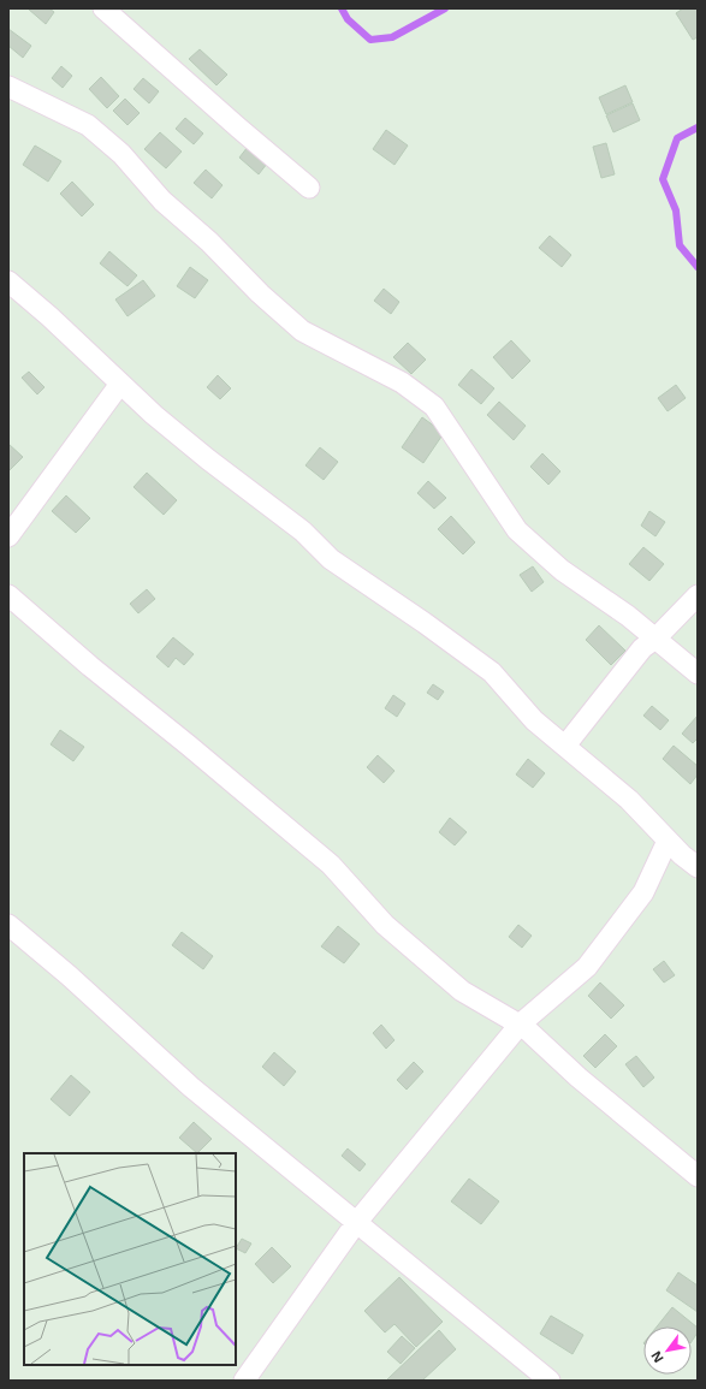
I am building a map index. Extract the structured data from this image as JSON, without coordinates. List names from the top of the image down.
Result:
{
  "north": "bottom left"
}
